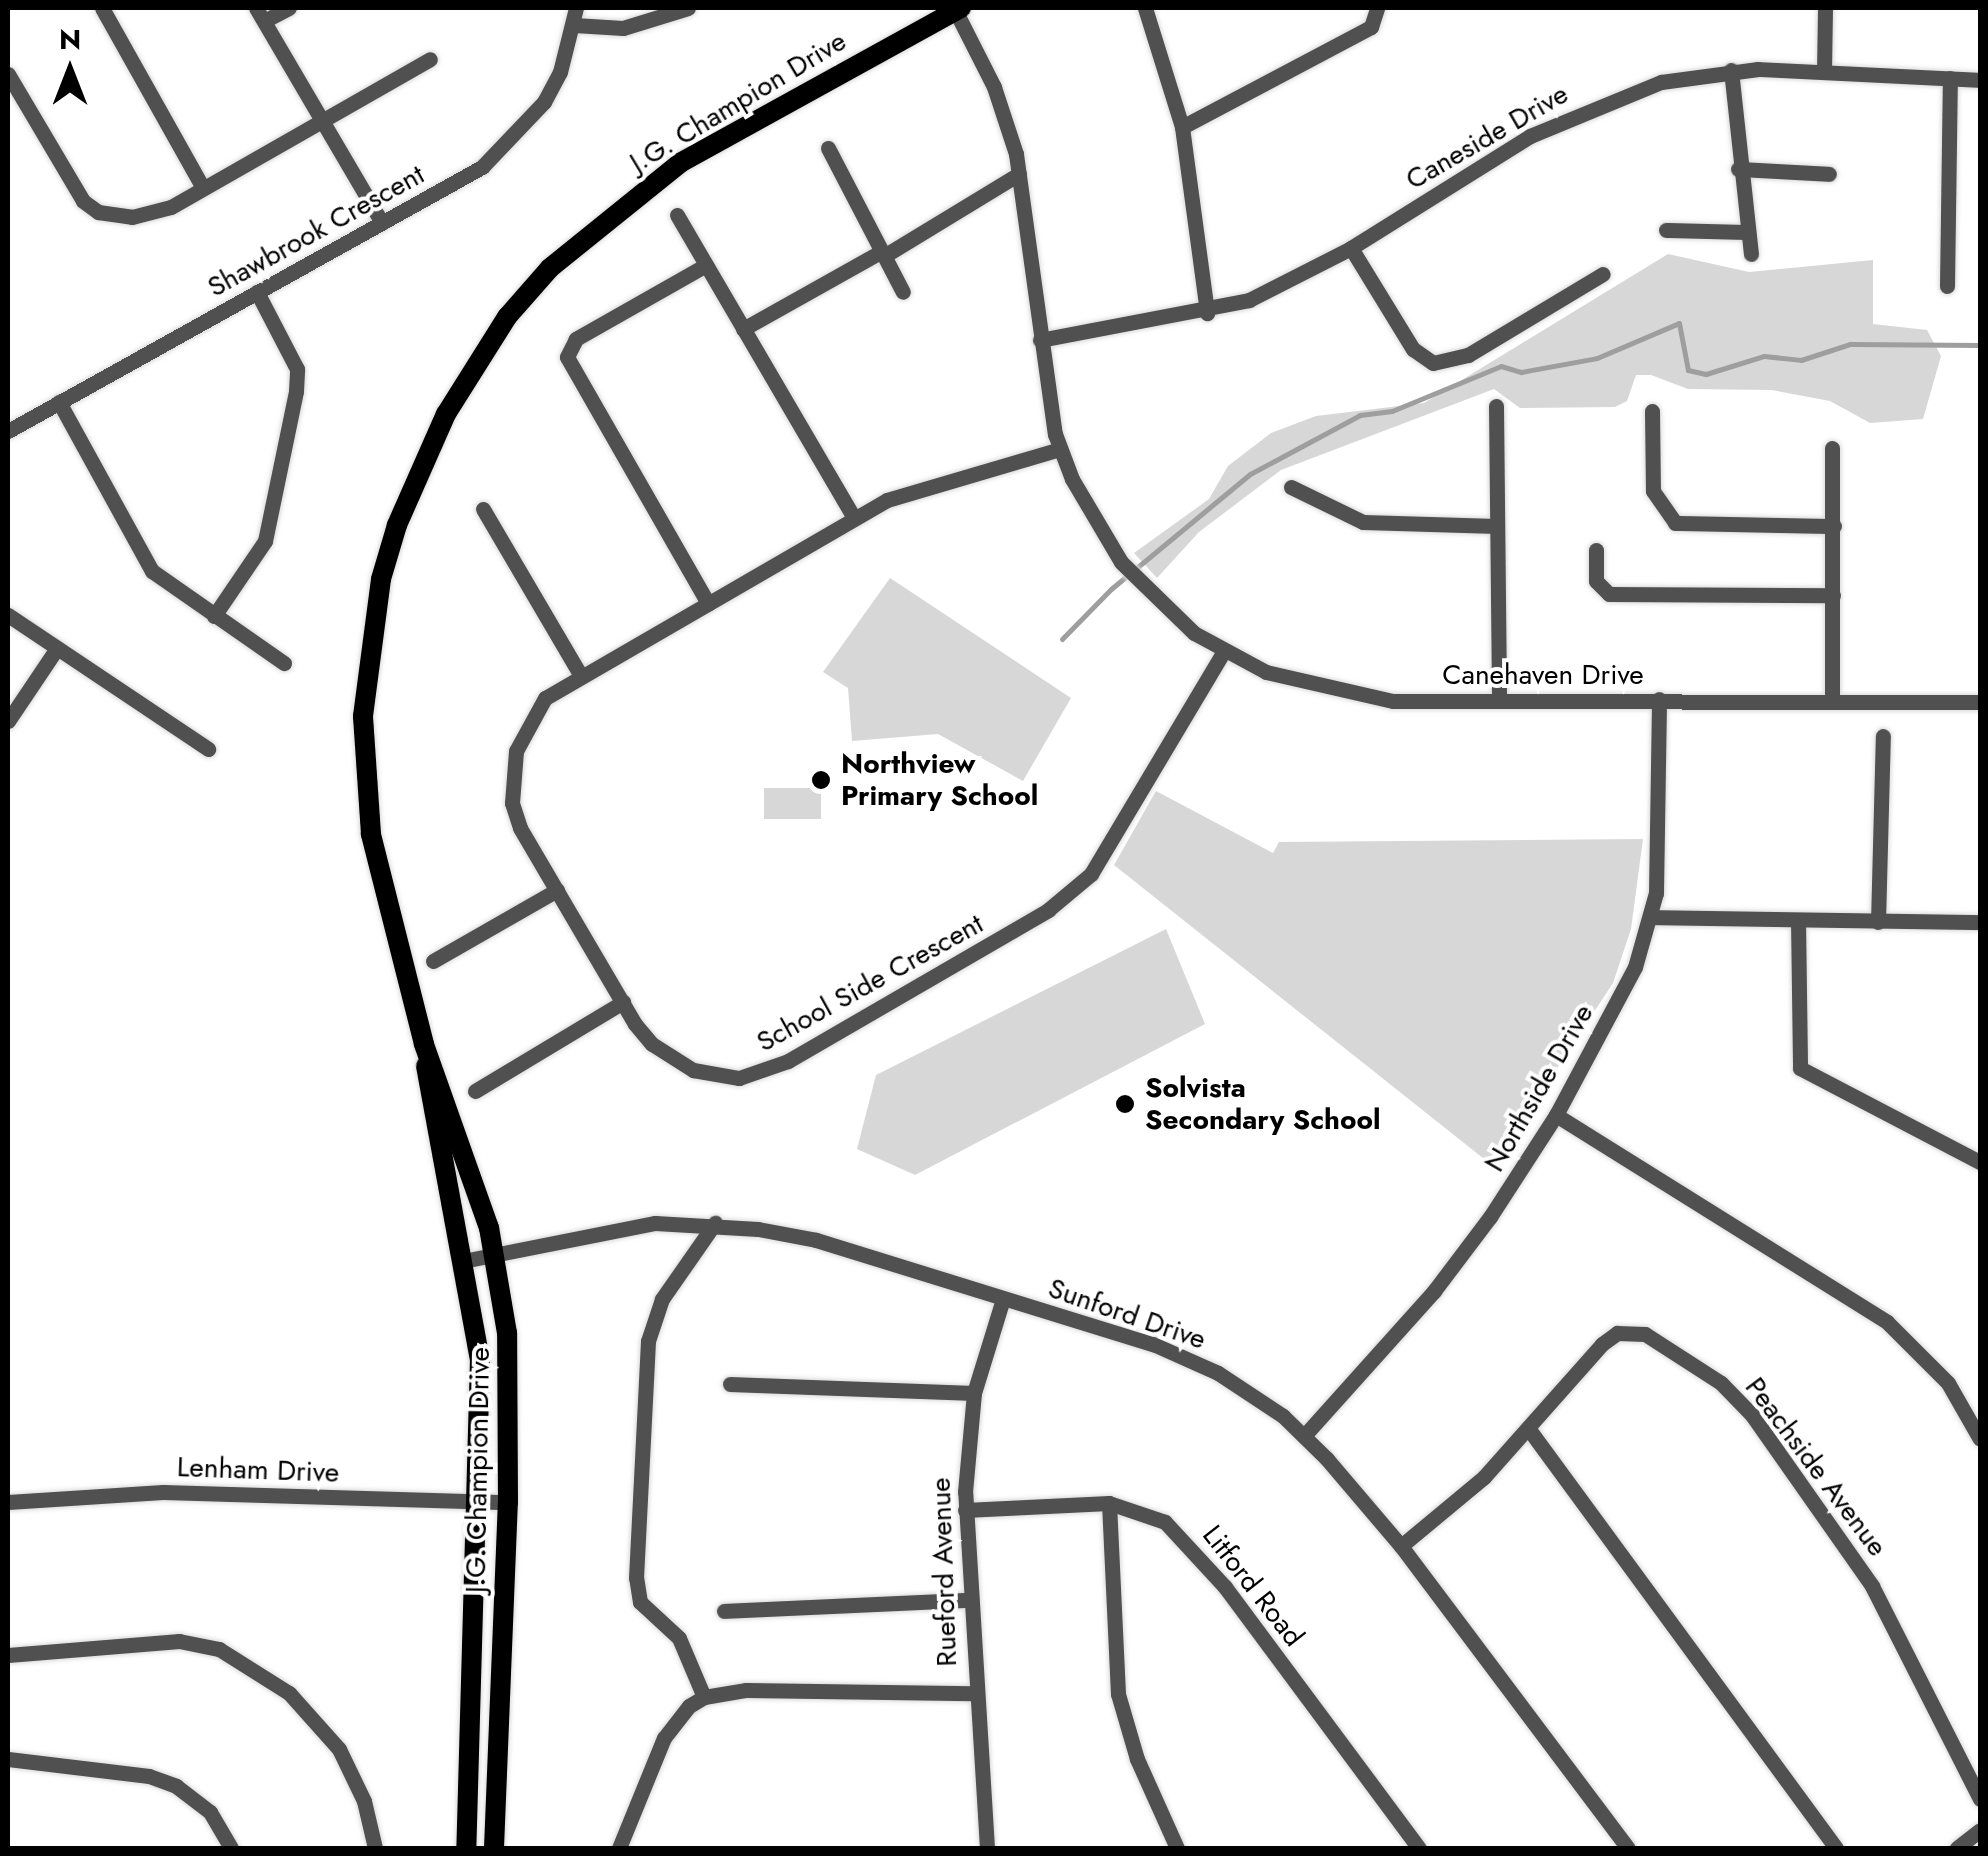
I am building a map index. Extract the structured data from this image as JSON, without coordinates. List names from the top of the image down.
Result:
{
  "streets": {
    "main road": ["J.G. Champion Drive"],
    "street": [
      "Caneside Drive",
      "Shawbrook Crescent",
      "Canehaven Drive",
      "School Side Crescent",
      "Northside Drive",
      "Sunford Drive",
      "Peachside Avenue",
      "Lenham Drive",
      "Rueford Avenue",
      "Litford Road"
    ]
  },
  "crossings": [
    ["J.G. Champion Drive", "Sunford Drive"],
    ["J.G. Champion Drive", "Lenham Drive"],
    ["Canehaven Drive", "School Side Crescent"],
    ["Canehaven Drive", "Northside Drive"],
    ["Northside Drive", "Sunford Drive"],
    ["Sunford Drive", "Peachside Avenue"],
    ["Sunford Drive", "Rueford Avenue"],
    ["Rueford Avenue", "Litford Road"]
  ],
  "places": ["Northview Primary School", "Solvista Secondary School"],
  "north": "top"
}
